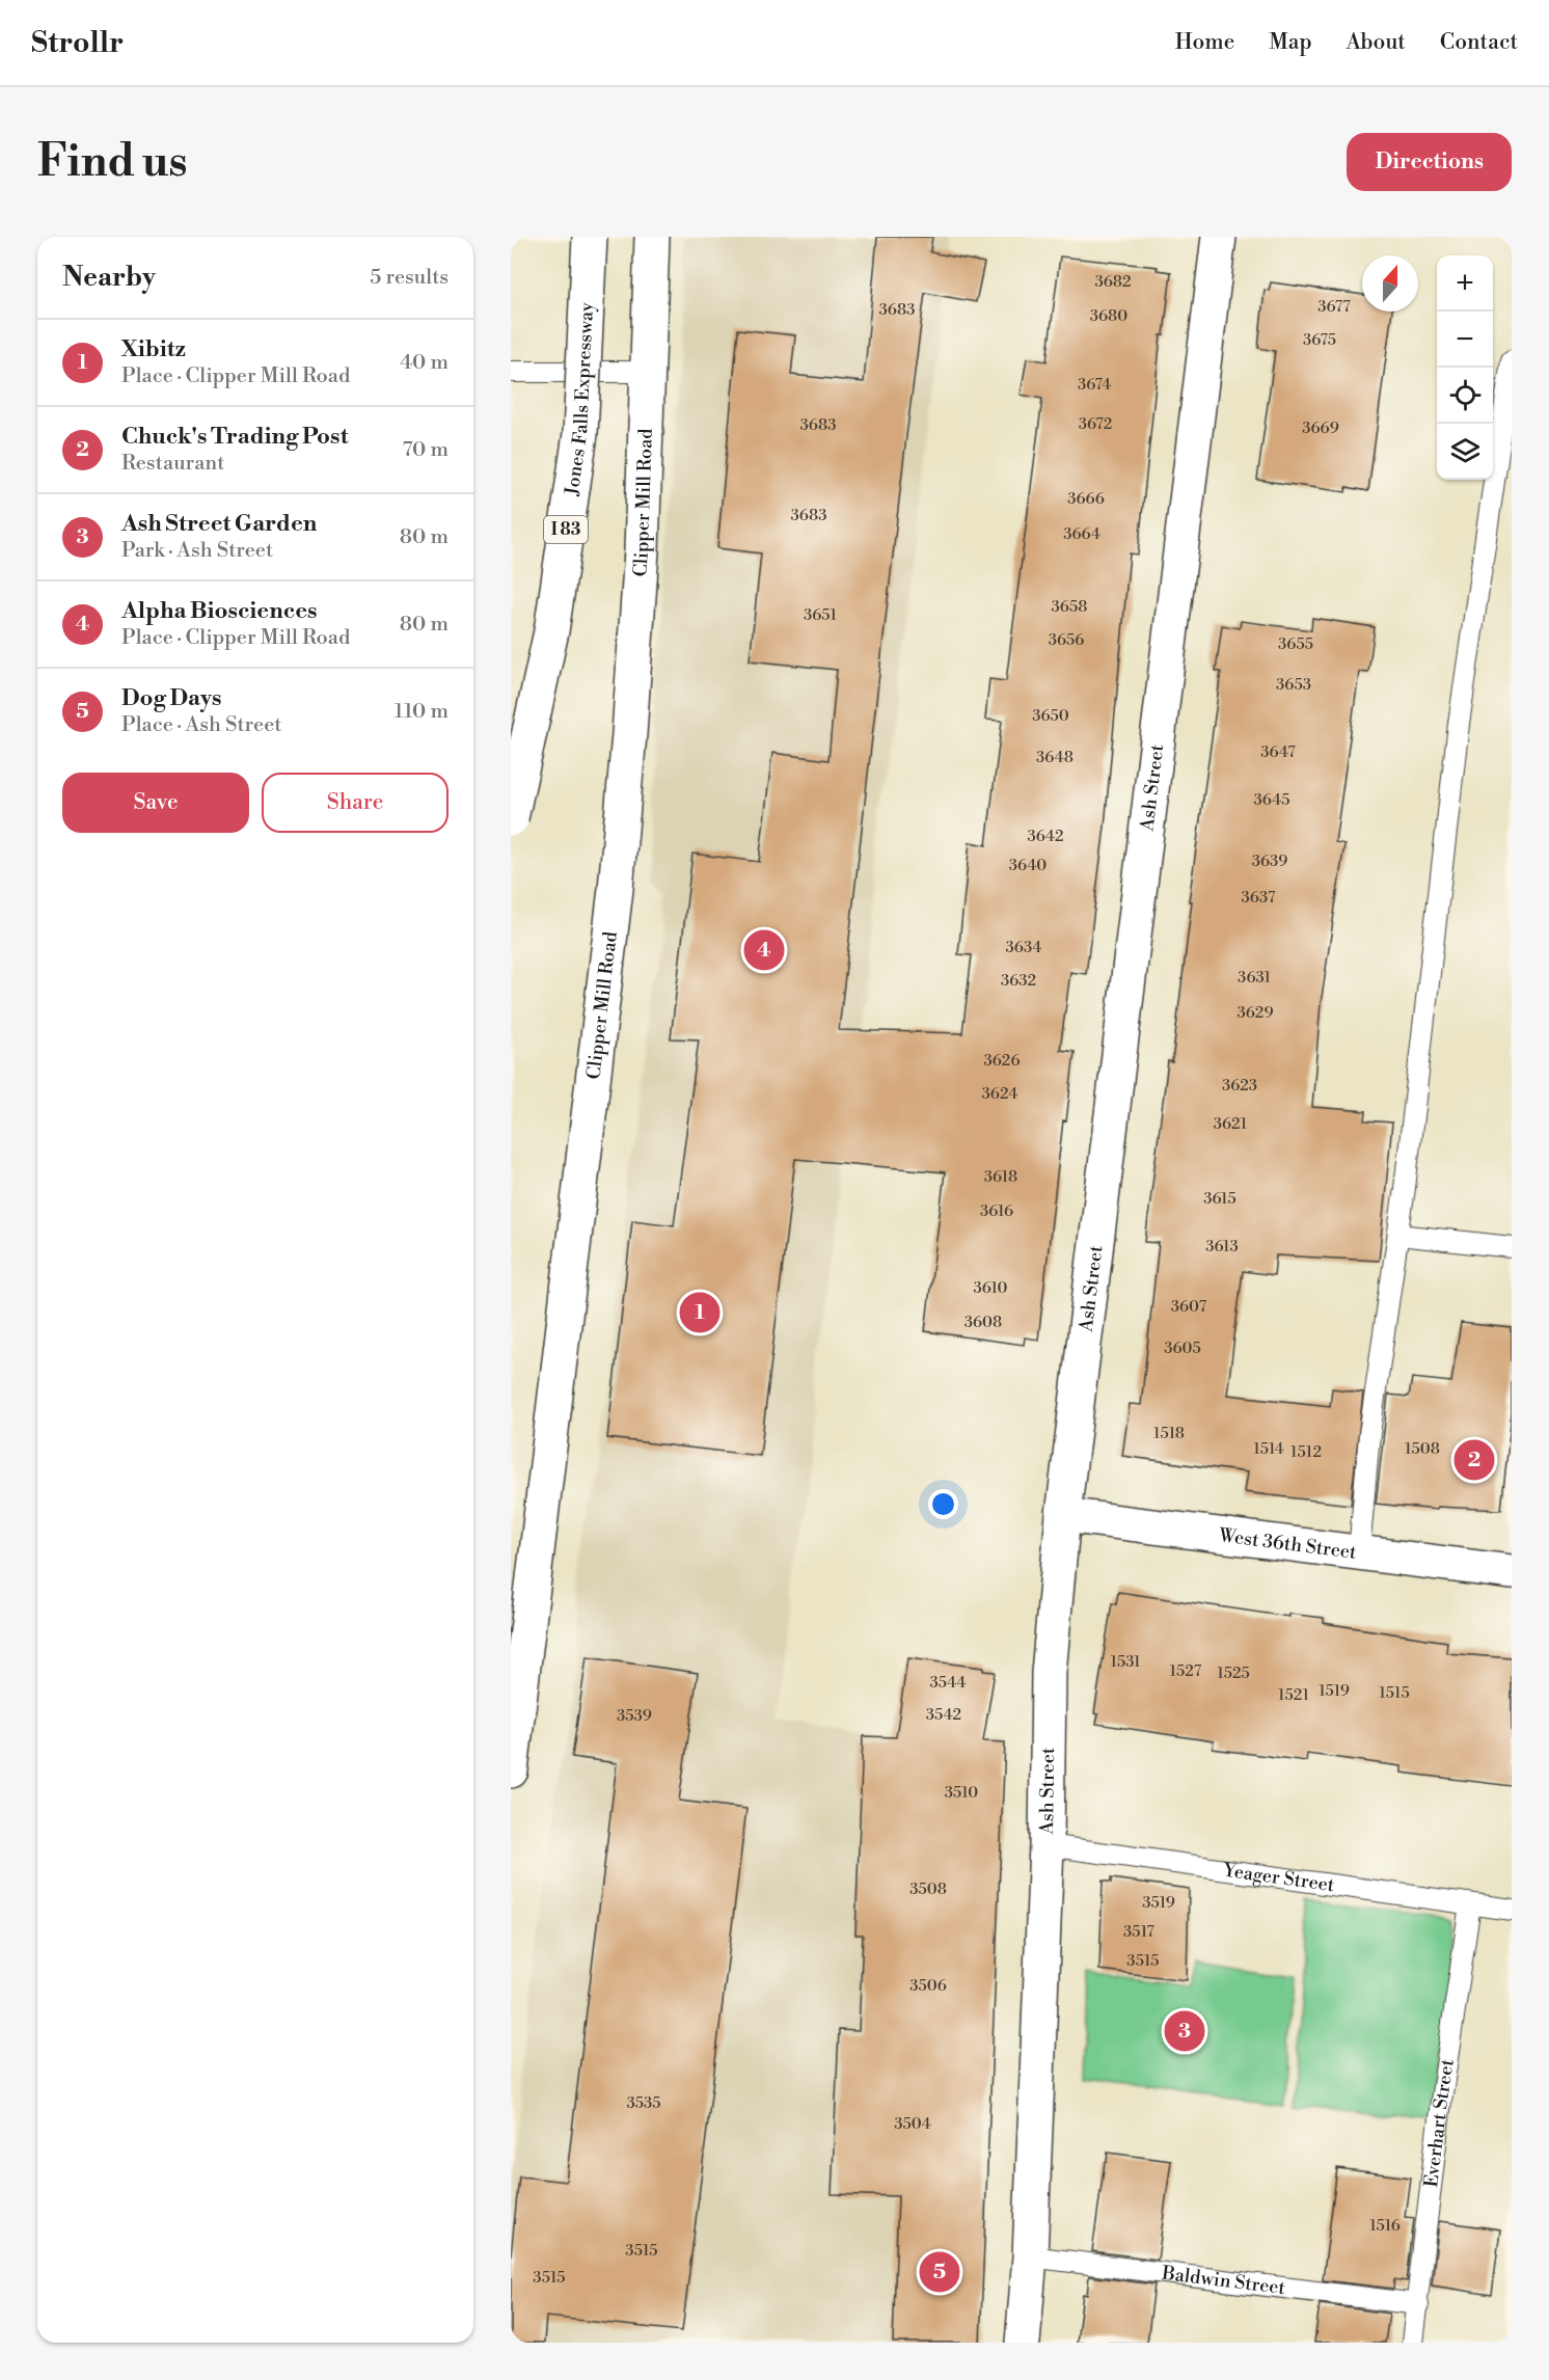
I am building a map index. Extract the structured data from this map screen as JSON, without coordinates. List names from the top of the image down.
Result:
{
  "streets": {
    "main road": [
      "Jones Falls Expressway",
      "Clipper Mill Road",
      "I 83",
      "Ash Street",
      "West 36th Street"
    ],
    "lane": ["Yeager Street", "Everhart Street", "Baldwin Street"]
  },
  "crossings": [
    ["Ash Street", "West 36th Street"],
    ["Ash Street", "Yeager Street"],
    ["Ash Street", "Baldwin Street"],
    ["Yeager Street", "Everhart Street"],
    ["Everhart Street", "Baldwin Street"]
  ],
  "house_numbers": [
    "3682",
    "3677",
    "3683",
    "3680",
    "3675",
    "3674",
    "3672",
    "3683",
    "3669",
    "3666",
    "3683",
    "3664",
    "3658",
    "3651",
    "3656",
    "3655",
    "3653",
    "3650",
    "3647",
    "3648",
    "3645",
    "3642",
    "3639",
    "3640",
    "3637",
    "3634",
    "3631",
    "3632",
    "3629",
    "3626",
    "3623",
    "3624",
    "3621",
    "3618",
    "3615",
    "3616",
    "3613",
    "3610",
    "3607",
    "3608",
    "3605",
    "1518",
    "1514",
    "1508",
    "1512",
    "1531",
    "1527",
    "1525",
    "3544",
    "1519",
    "1515",
    "1521",
    "3542",
    "3539",
    "3510",
    "3508",
    "3519",
    "3517",
    "3515",
    "3506",
    "3535",
    "3504",
    "1516",
    "3515",
    "3515"
  ],
  "north": "top",
  "page": {
    "header": "Strollr",
    "nav": [
      "Home",
      "Map",
      "About",
      "Contact"
    ],
    "buttons": [
      "Directions",
      ["Save", "Share"]
    ],
    "title": "Find us",
    "heading": ["Nearby", "5 results"],
    "map_buttons": ["+", "−"],
    "list": [
      {
        "mark": "1",
        "name": "Xibitz",
        "note": "Place · Clipper Mill Road",
        "value": "40 m"
      },
      {
        "mark": "2",
        "name": "Chuck's Trading Post",
        "note": "Restaurant",
        "value": "70 m"
      },
      {
        "mark": "3",
        "name": "Ash Street Garden",
        "note": "Park · Ash Street",
        "value": "80 m"
      },
      {
        "mark": "4",
        "name": "Alpha Biosciences",
        "note": "Place · Clipper Mill Road",
        "value": "80 m"
      },
      {
        "mark": "5",
        "name": "Dog Days",
        "note": "Place · Ash Street",
        "value": "110 m"
      }
    ],
    "pins": [
      "4",
      "1",
      "2",
      "3",
      "5"
    ]
  }
}
